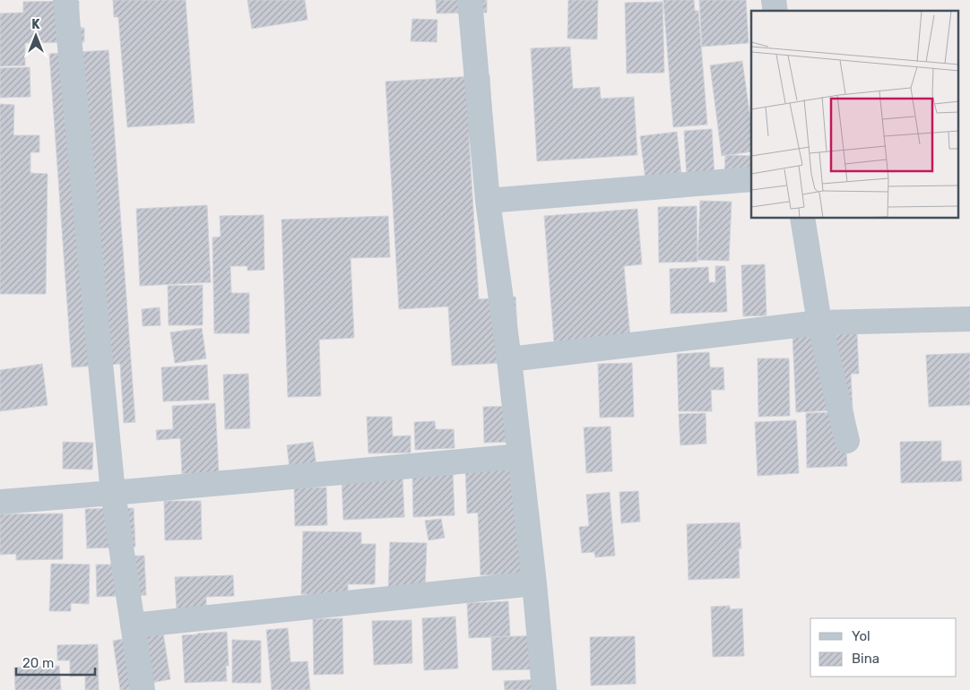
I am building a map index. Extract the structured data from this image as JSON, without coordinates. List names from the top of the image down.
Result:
{
  "legend": ["Yol", "Bina"],
  "scale_bar": "20 m",
  "north": "top"
}
